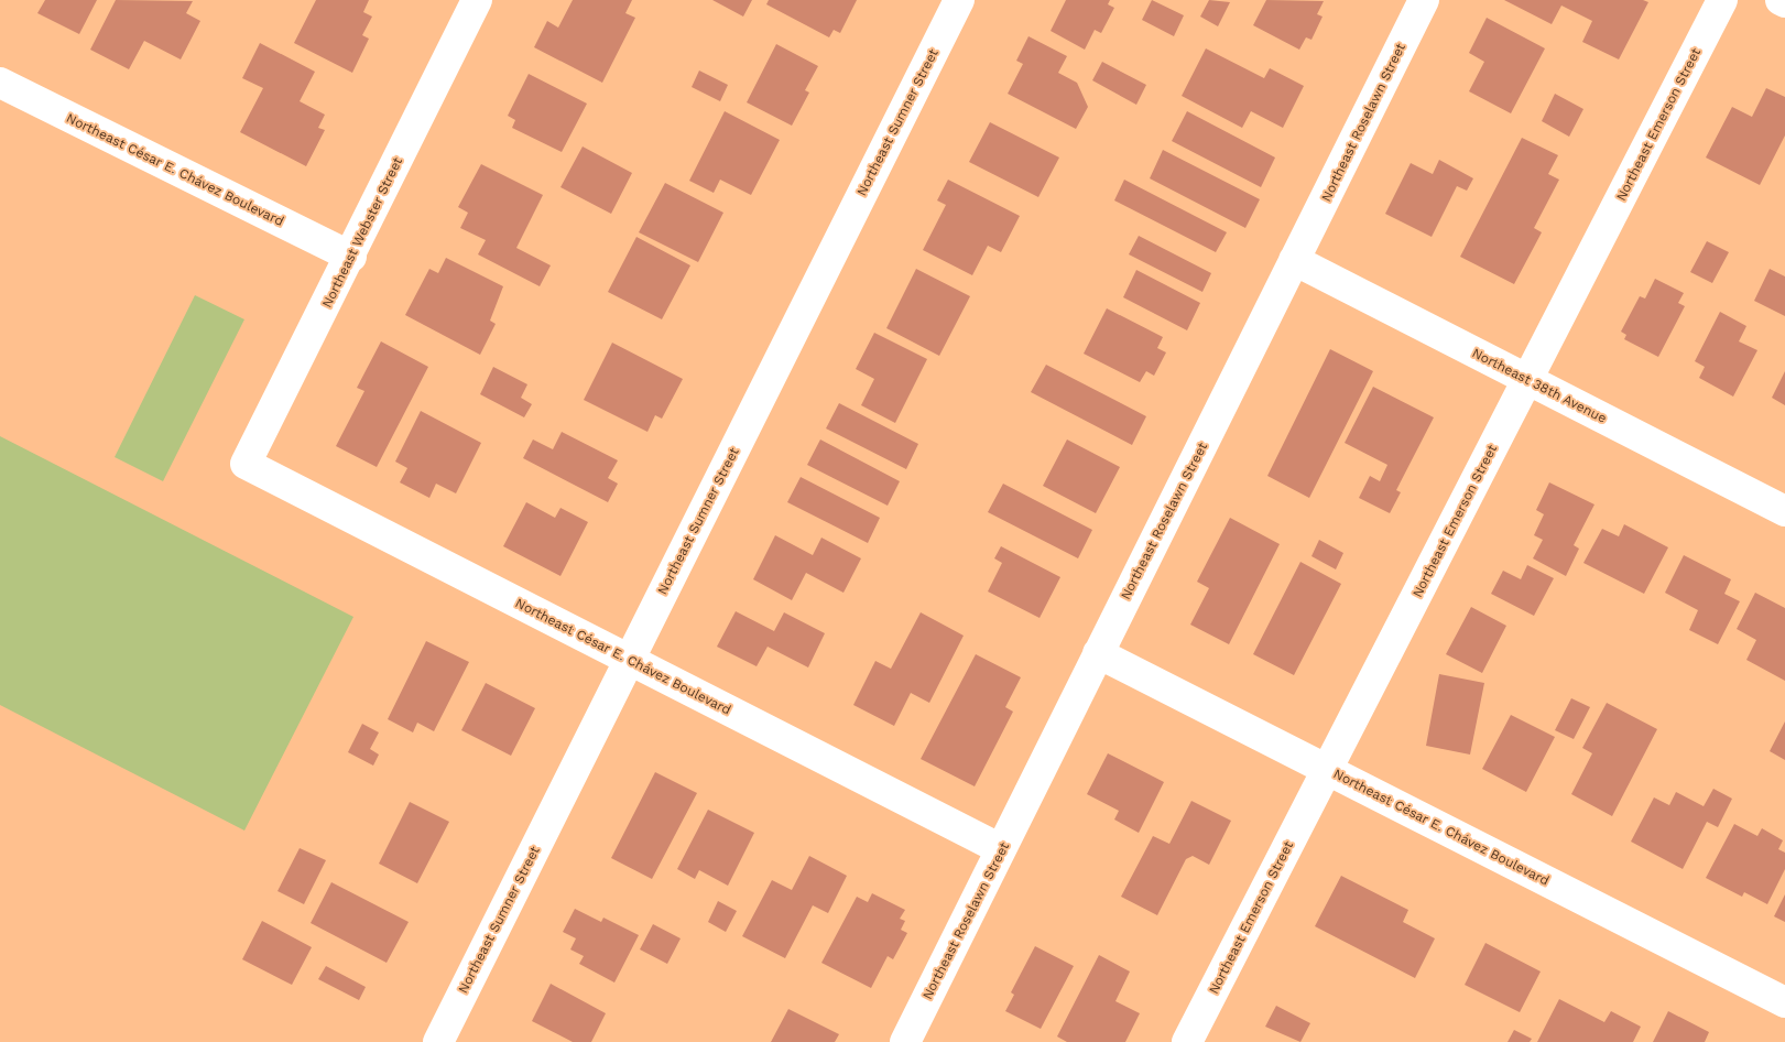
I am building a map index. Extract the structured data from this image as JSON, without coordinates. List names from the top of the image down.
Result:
{
  "streets": {
    "street": [
      "Northeast Sumner Street",
      "Northeast Roselawn Street",
      "Northeast Emerson Street",
      "Northeast César E. Chávez Boulevard",
      "Northeast Webster Street",
      "Northeast 38th Avenue"
    ]
  },
  "crossings": [
    ["Northeast Sumner Street", "Northeast César E. Chávez Boulevard"],
    ["Northeast Roselawn Street", "Northeast César E. Chávez Boulevard"],
    ["Northeast Roselawn Street", "Northeast 38th Avenue"],
    ["Northeast Emerson Street", "Northeast César E. Chávez Boulevard"],
    ["Northeast Emerson Street", "Northeast 38th Avenue"],
    ["Northeast César E. Chávez Boulevard", "Northeast Webster Street"]
  ]
}
